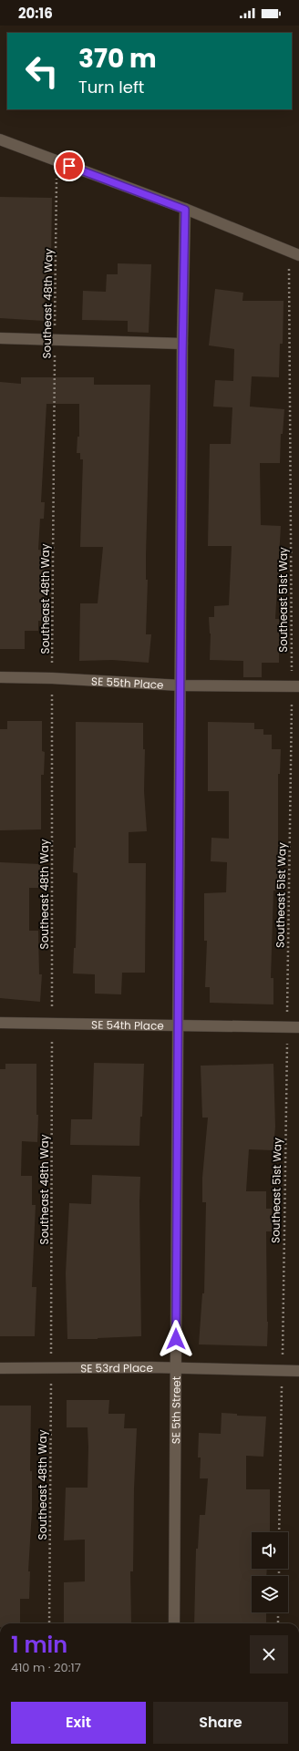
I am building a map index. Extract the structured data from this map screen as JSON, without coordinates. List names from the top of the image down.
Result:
{
  "streets": {
    "street": [
      "SE 55th Place",
      "SE 54th Place",
      "SE 53rd Place",
      "SE 5th Street"
    ],
    "path": ["Southeast 48th Way", "Southeast 51st Way"]
  },
  "crossings": [
    ["Southeast 48th Way", "SE 55th Place"],
    ["Southeast 48th Way", "SE 54th Place"],
    ["Southeast 48th Way", "SE 53rd Place"],
    ["Southeast 51st Way", "SE 55th Place"],
    ["Southeast 51st Way", "SE 54th Place"],
    ["Southeast 51st Way", "SE 53rd Place"],
    ["SE 55th Place", "SE 5th Street"],
    ["SE 54th Place", "SE 5th Street"],
    ["SE 53rd Place", "SE 5th Street"]
  ],
  "page": {
    "status": "20:16",
    "turn": ["370 m", "Turn left"],
    "heading": ["1 min", "410 m · 20:17"],
    "buttons": ["Exit", "Share"]
  }
}
